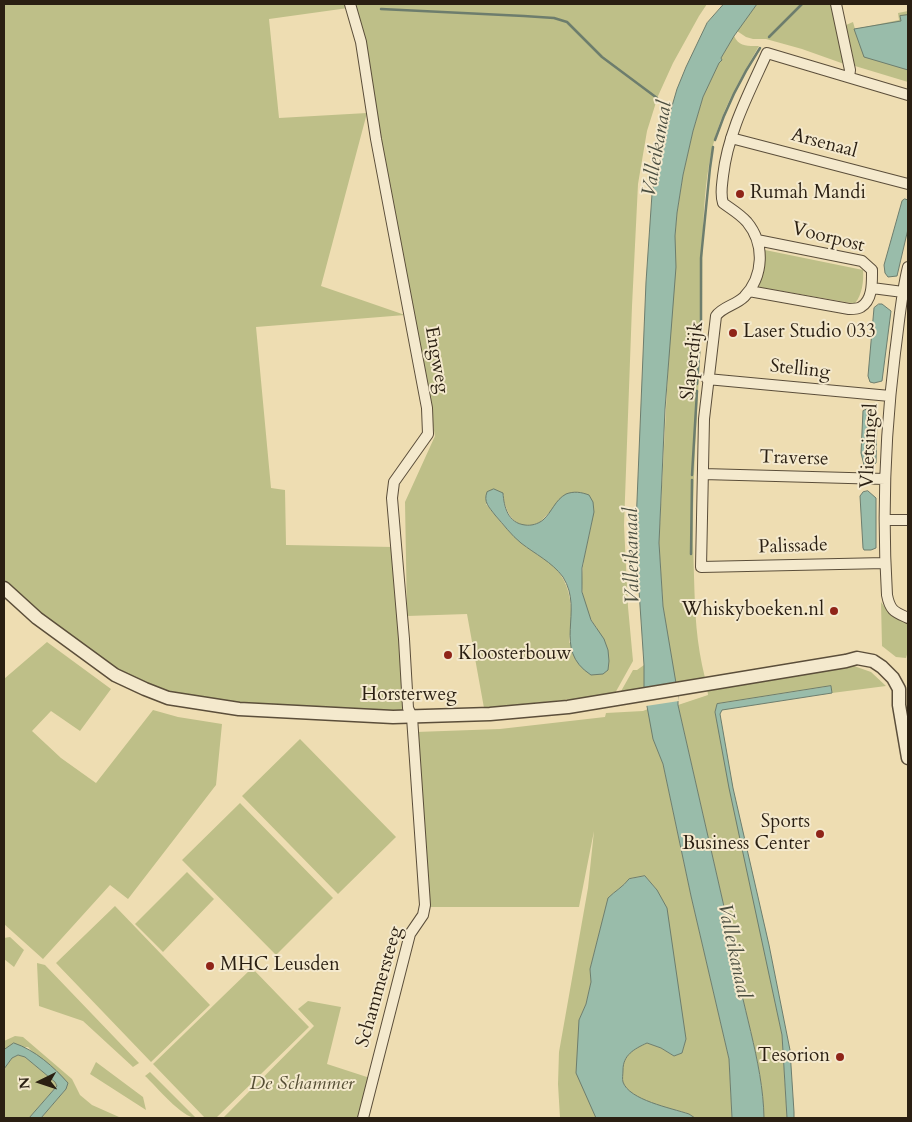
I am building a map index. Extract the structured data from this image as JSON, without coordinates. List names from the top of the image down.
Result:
{
  "streets": {
    "street": [
      "Arsenaal",
      "Voorpost",
      "Engweg",
      "Slaperdijk",
      "Stelling",
      "Vlietsingel",
      "Traverse",
      "Palissade",
      "Horsterweg",
      "Schammersteeg"
    ]
  },
  "crossings": [
    ["Arsenaal", "Slaperdijk"],
    ["Voorpost", "Slaperdijk"],
    ["Engweg", "Horsterweg"],
    ["Engweg", "Schammersteeg"],
    ["Slaperdijk", "Stelling"],
    ["Slaperdijk", "Traverse"],
    ["Slaperdijk", "Palissade"],
    ["Stelling", "Vlietsingel"],
    ["Vlietsingel", "Traverse"],
    ["Vlietsingel", "Palissade"],
    ["Horsterweg", "Schammersteeg"]
  ],
  "water": ["Valleikanaal"],
  "parks": ["De Schammer"],
  "places": [
    "Rumah Mandi",
    "Laser Studio 033",
    "Whiskyboeken.nl",
    "Kloosterbouw",
    "Sports Business Center",
    "MHC Leusden",
    "Tesorion"
  ],
  "north": "left"
}
